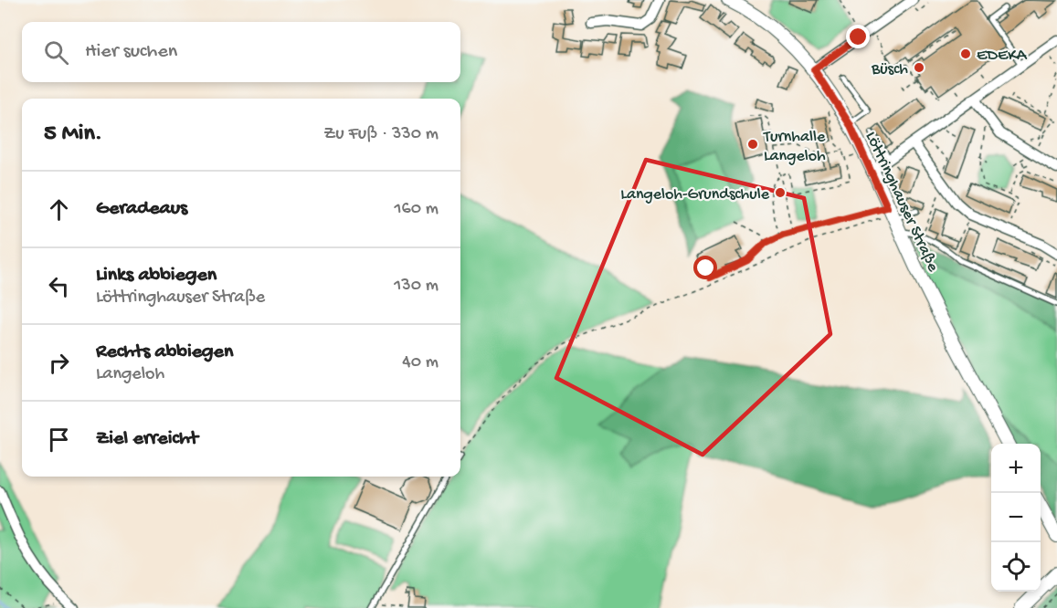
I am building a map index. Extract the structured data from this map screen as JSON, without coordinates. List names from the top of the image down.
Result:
{
  "streets": {
    "street": ["Löttringhauser Straße"]
  },
  "places": [
    "EDEKA",
    "Büsch",
    "Turnhalle Langeloh",
    "Langeloh-Grundschule"
  ],
  "page": {
    "search": "Hier suchen",
    "heading": ["5 Min.", "Zu Fuß · 330 m"],
    "list": [
      ["Geradeaus", "160 m"],
      ["Links abbiegen", "Löttringhauser Straße", "130 m"],
      ["Rechts abbiegen", "Langeloh", "40 m"],
      "Ziel erreicht"
    ],
    "map_buttons": ["+", "−"]
  }
}
